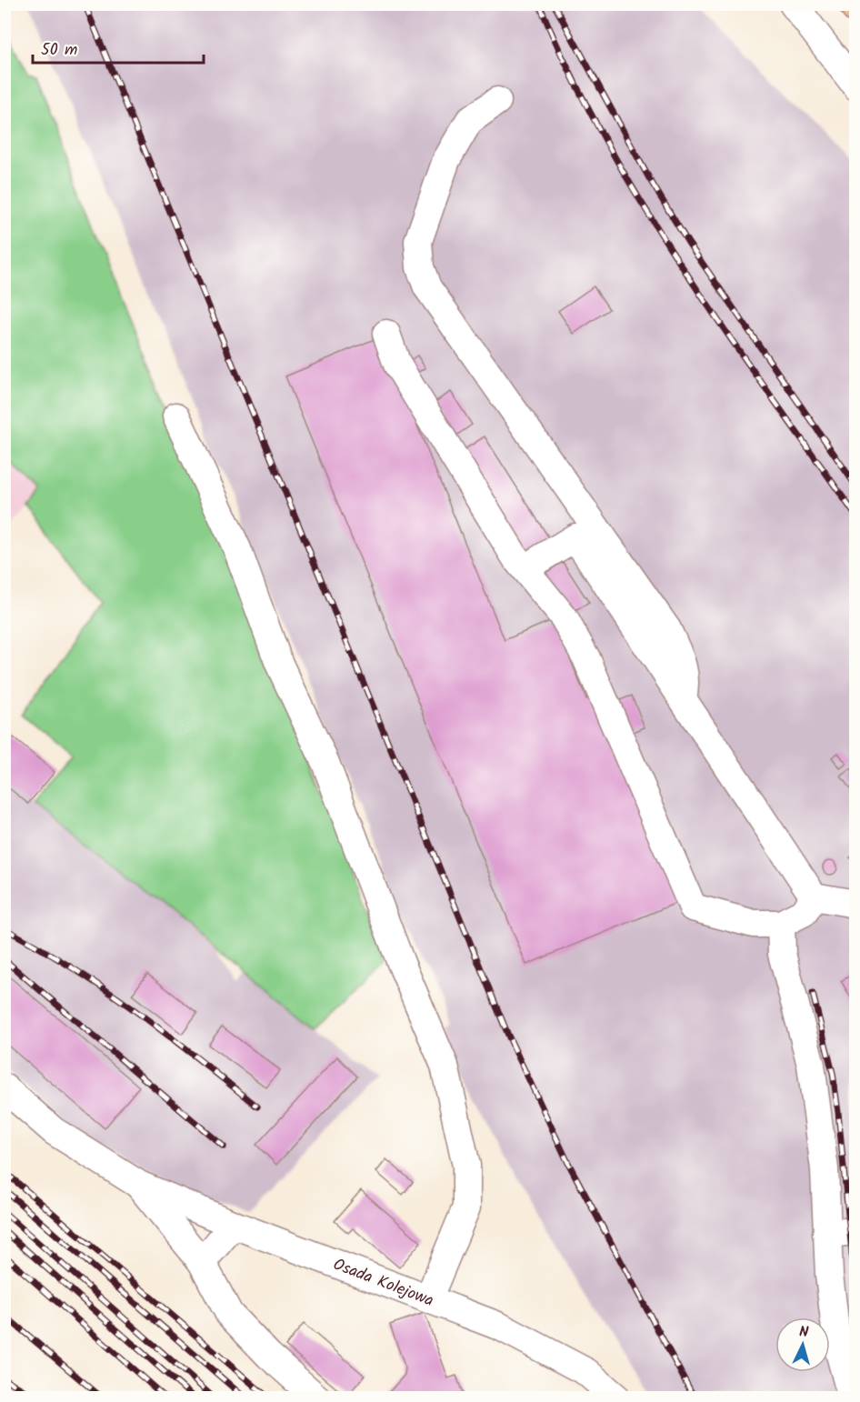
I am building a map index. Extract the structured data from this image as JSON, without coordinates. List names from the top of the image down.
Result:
{
  "streets": {
    "street": ["Osada Kolejowa"]
  },
  "scale_bar": "50 m",
  "north": "top"
}
